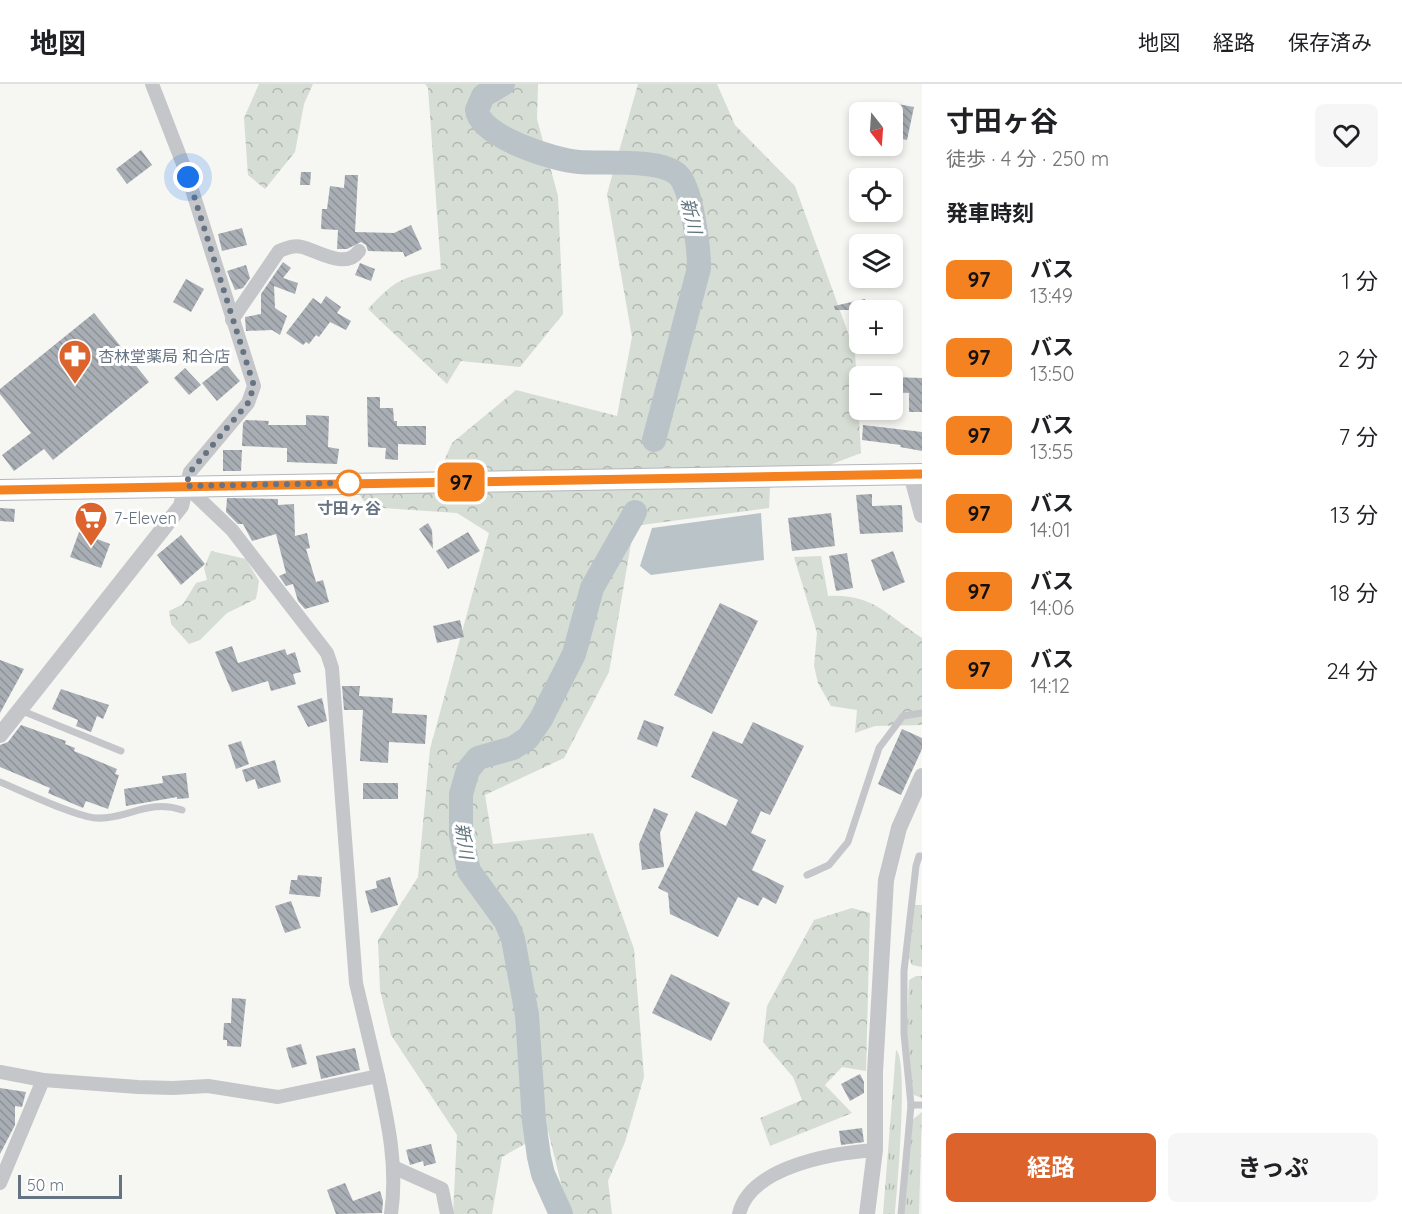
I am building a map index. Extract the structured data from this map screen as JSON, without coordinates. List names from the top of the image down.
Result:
{
  "water": ["新川"],
  "places": {
    "pharmacy": ["杏林堂薬局 和合店"],
    "other": ["寸田ヶ谷"],
    "supermarket": ["7-Eleven"]
  },
  "lines": ["bus line 97"],
  "scale_bar": "50 m",
  "north": "bottom",
  "page": {
    "header": "地図",
    "nav": ["地図", "経路", "保存済み"],
    "on_map": "97",
    "heading": [
      ["寸田ヶ谷", "徒歩 · 4 分 · 250 m"],
      "発車時刻"
    ],
    "map_buttons": ["+", "−"],
    "list": [
      {
        "mark": "97",
        "name": "バス",
        "note": "13:49",
        "value": "1 分"
      },
      {
        "mark": "97",
        "name": "バス",
        "note": "13:50",
        "value": "2 分"
      },
      {
        "mark": "97",
        "name": "バス",
        "note": "13:55",
        "value": "7 分"
      },
      {
        "mark": "97",
        "name": "バス",
        "note": "14:01",
        "value": "13 分"
      },
      {
        "mark": "97",
        "name": "バス",
        "note": "14:06",
        "value": "18 分"
      },
      {
        "mark": "97",
        "name": "バス",
        "note": "14:12",
        "value": "24 分"
      }
    ],
    "buttons": ["経路", "きっぷ"],
    "scale": "50 m"
  }
}
